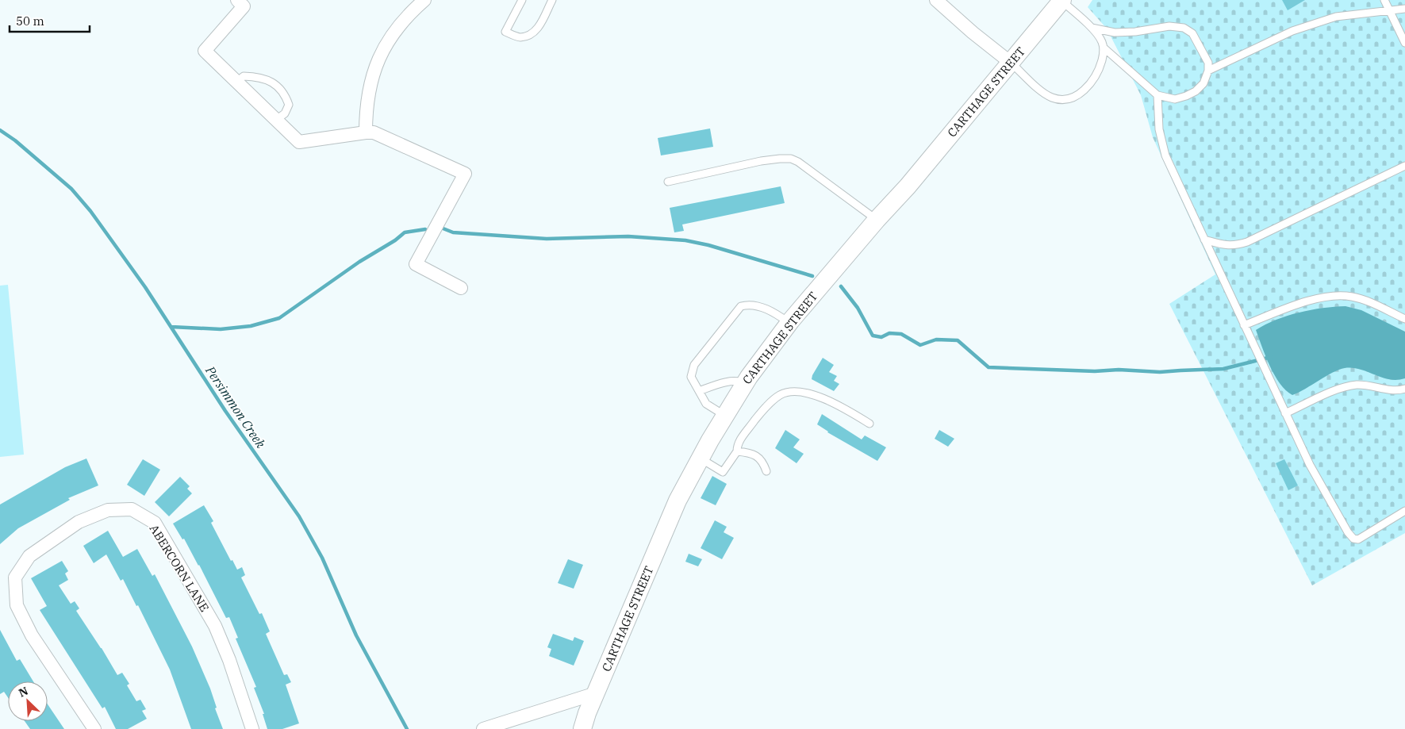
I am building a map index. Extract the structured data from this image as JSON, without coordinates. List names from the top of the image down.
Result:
{
  "streets": {
    "main road": ["CARTHAGE STREET"],
    "street": ["ABERCORN LANE"]
  },
  "water": ["Persimmon Creek"],
  "scale_bar": "50 m",
  "north": "top left"
}
